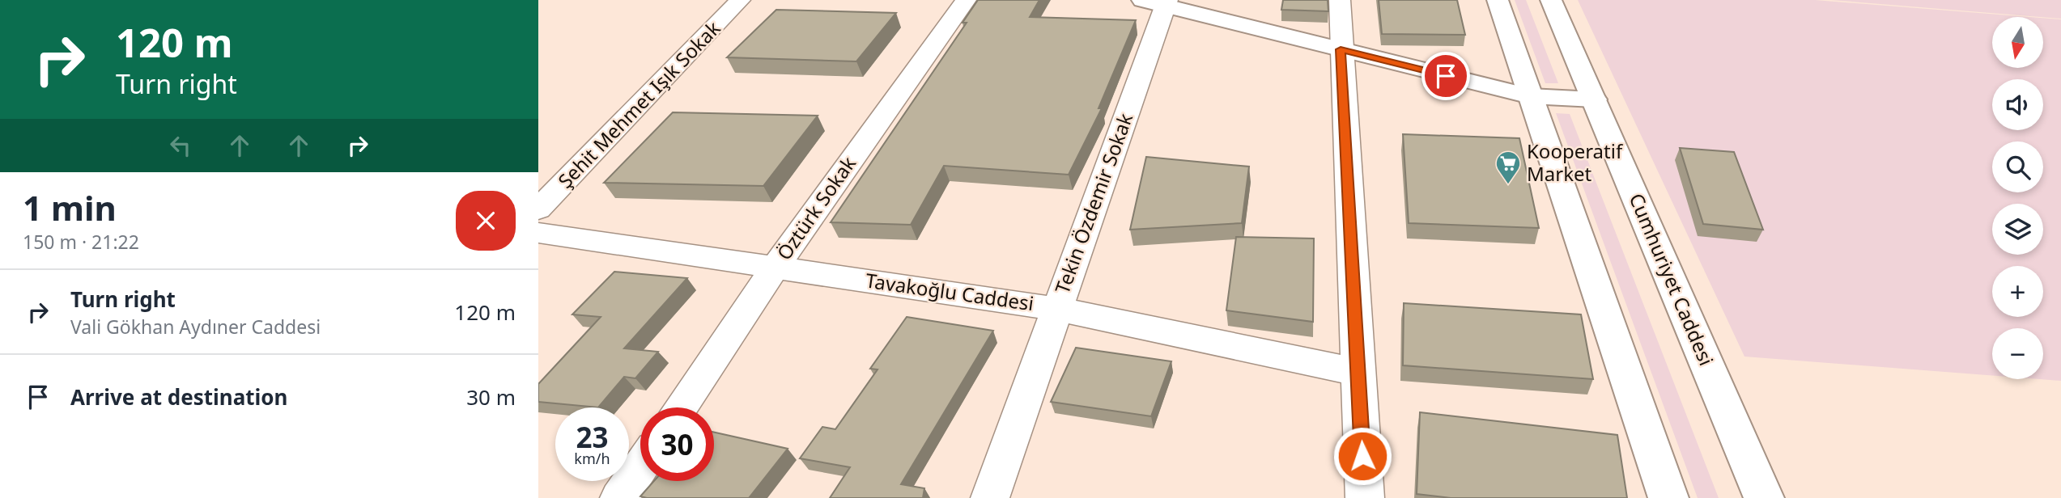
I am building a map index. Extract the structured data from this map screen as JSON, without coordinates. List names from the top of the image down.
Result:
{
  "streets": {
    "main road": ["Cumhuriyet Caddesi"],
    "street": [
      "Şehit Mehmet Işık Sokak",
      "Tekin Özdemir Sokak",
      "Öztürk Sokak",
      "Tavakoğlu Caddesi"
    ]
  },
  "crossings": [
    ["Tekin Özdemir Sokak", "Tavakoğlu Caddesi"],
    ["Öztürk Sokak", "Tavakoğlu Caddesi"]
  ],
  "places": {
    "supermarket": ["Kooperatif Market"]
  },
  "north": "bottom",
  "page": {
    "turn": ["120 m", "Turn right"],
    "map_buttons": ["+", "−"],
    "heading": ["1 min", "150 m · 21:22"],
    "list": [
      {
        "name": "Turn right",
        "note": "Vali Gökhan Aydıner Caddesi",
        "value": "120 m"
      },
      {
        "name": "Arrive at destination",
        "value": "30 m"
      }
    ],
    "speed": "23 km/h",
    "limit": "30"
  }
}
